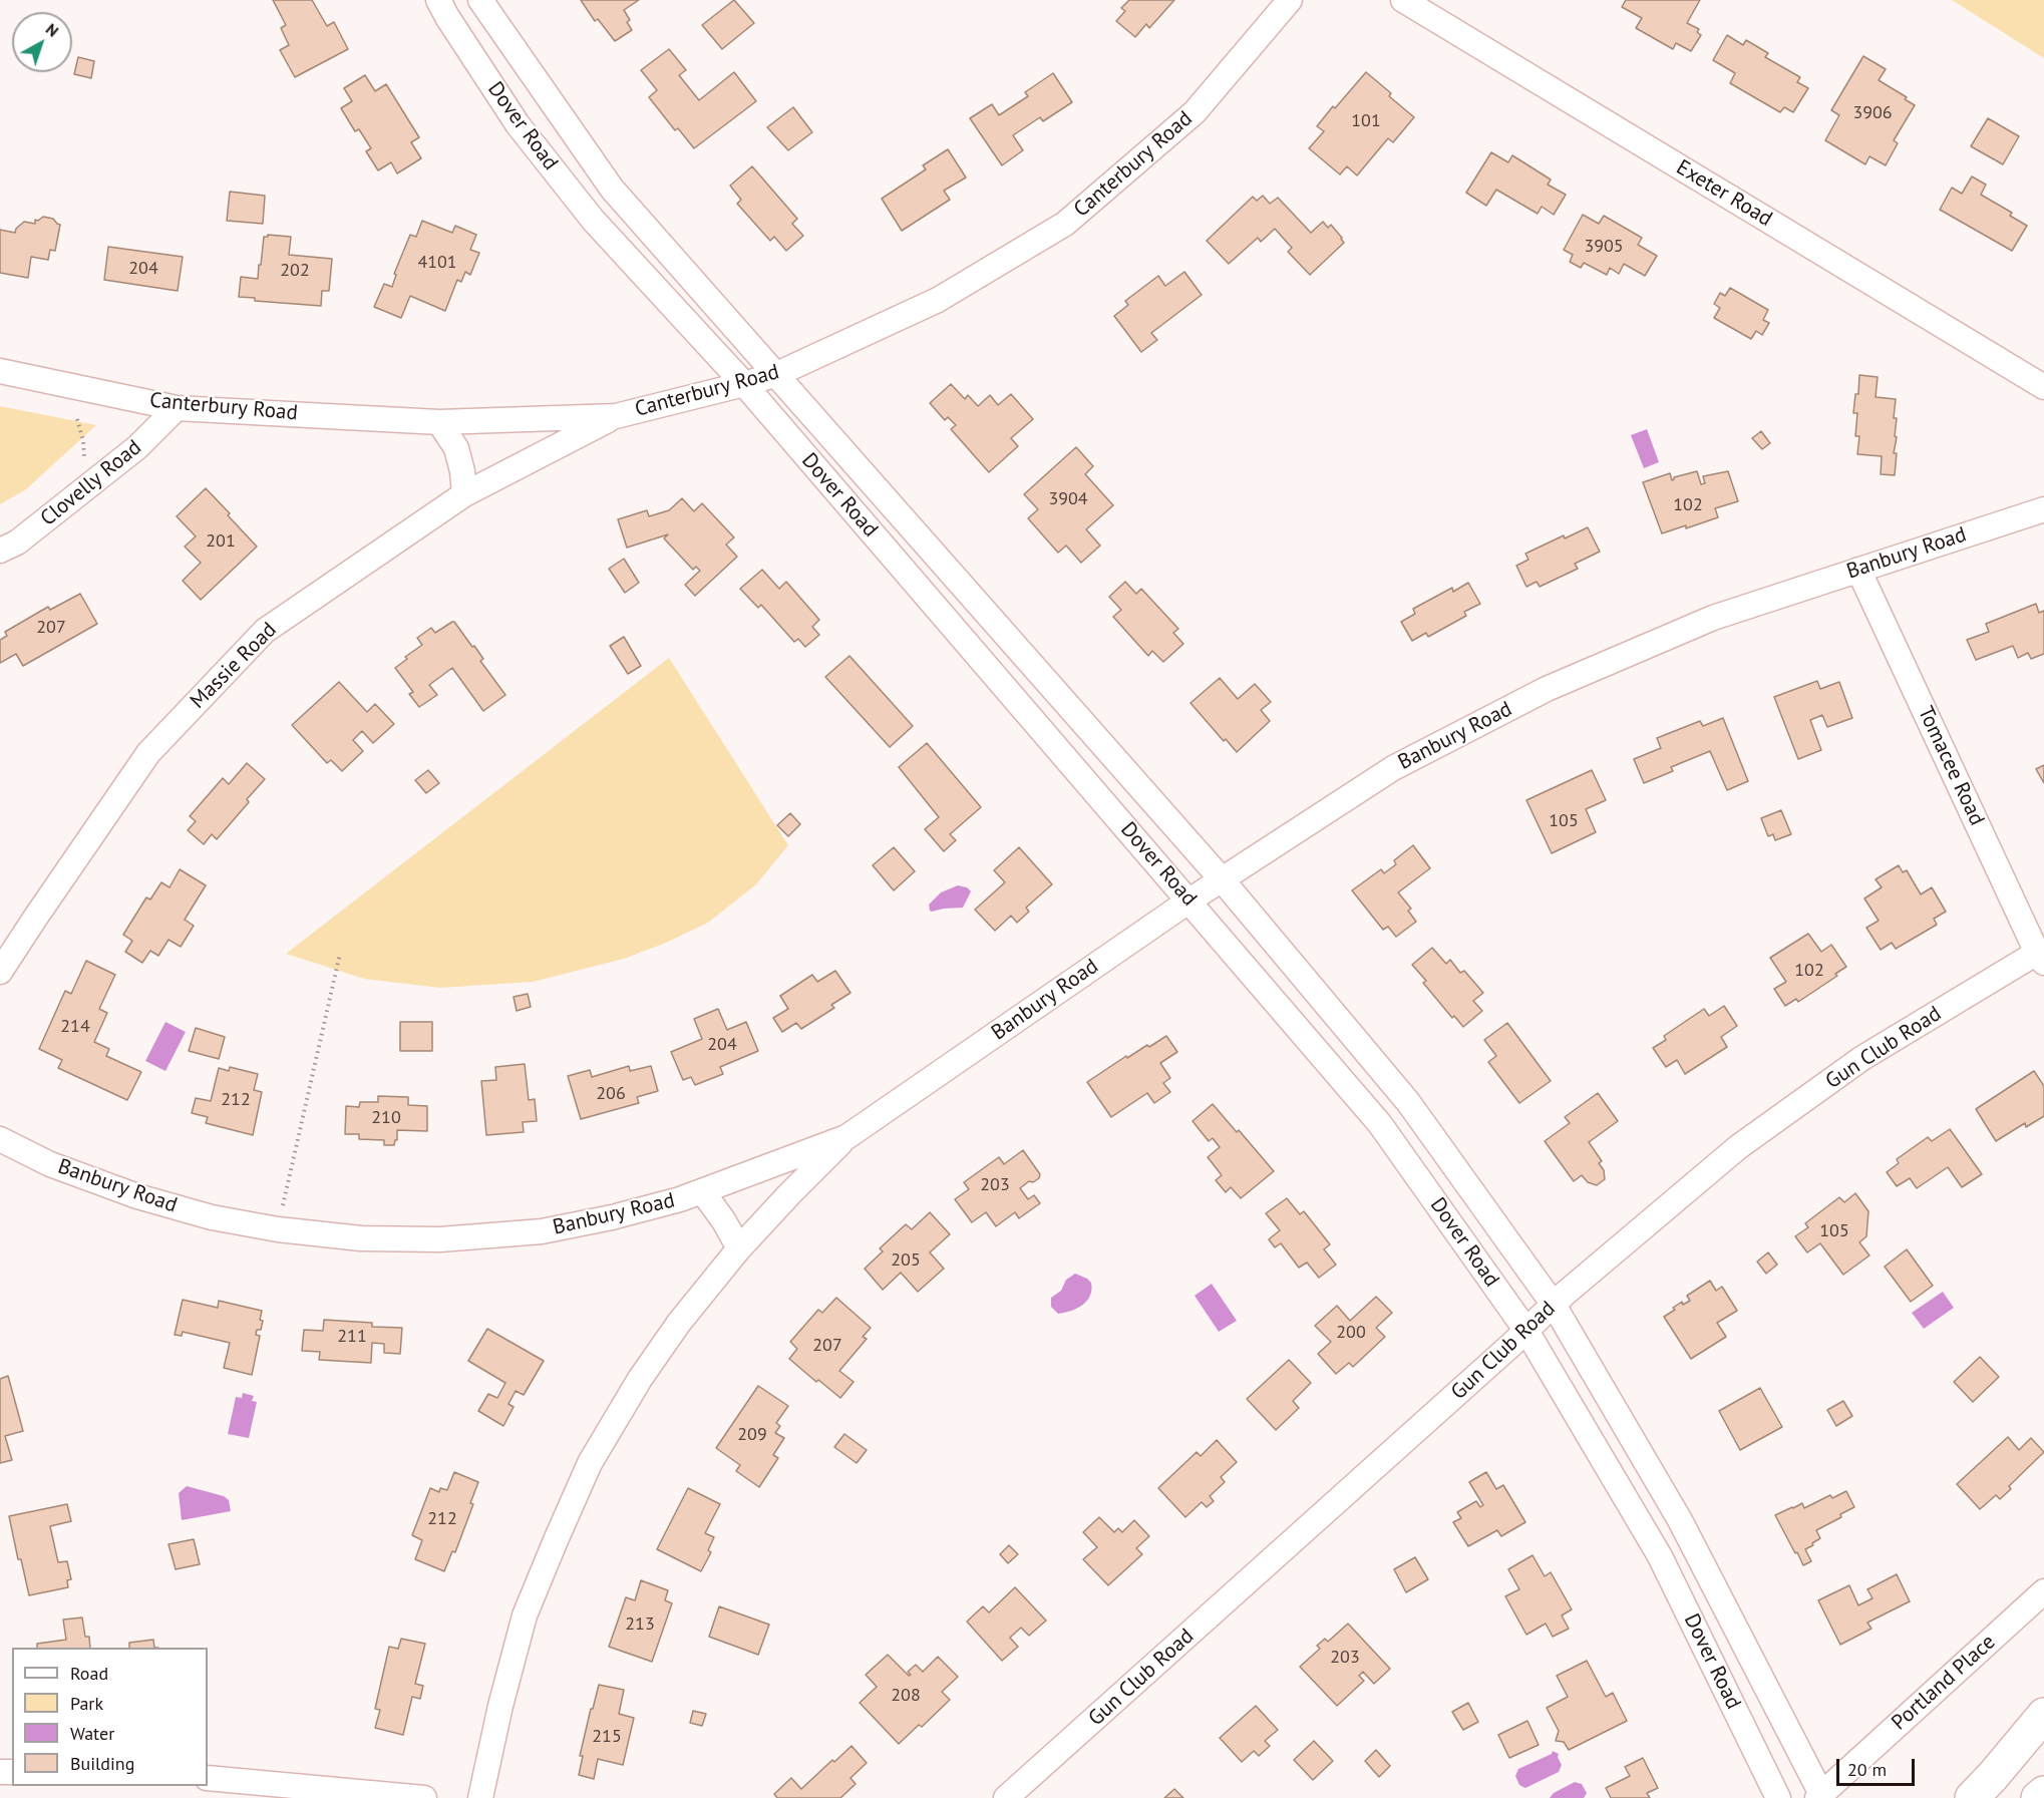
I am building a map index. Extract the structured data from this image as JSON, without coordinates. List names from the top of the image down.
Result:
{
  "streets": {
    "street": [
      "Dover Road",
      "Canterbury Road",
      "Exeter Road",
      "Clovelly Road",
      "Banbury Road",
      "Massie Road",
      "Tomacee Road",
      "Gun Club Road",
      "Portland Place"
    ]
  },
  "crossings": [
    ["Dover Road", "Canterbury Road"],
    ["Dover Road", "Banbury Road"],
    ["Dover Road", "Gun Club Road"],
    ["Dover Road", "Portland Place"],
    ["Canterbury Road", "Clovelly Road"],
    ["Canterbury Road", "Massie Road"],
    ["Banbury Road", "Tomacee Road"],
    ["Tomacee Road", "Gun Club Road"]
  ],
  "house_numbers": [
    "3906",
    "101",
    "3905",
    "4101",
    "204",
    "202",
    "3904",
    "102",
    "201",
    "207",
    "105",
    "102",
    "214",
    "204",
    "206",
    "212",
    "210",
    "203",
    "105",
    "205",
    "200",
    "211",
    "207",
    "209",
    "212",
    "213",
    "203",
    "208",
    "215"
  ],
  "legend": [
    "Road",
    "Park",
    "Water",
    "Building"
  ],
  "scale_bar": "20 m",
  "north": "top right"
}
